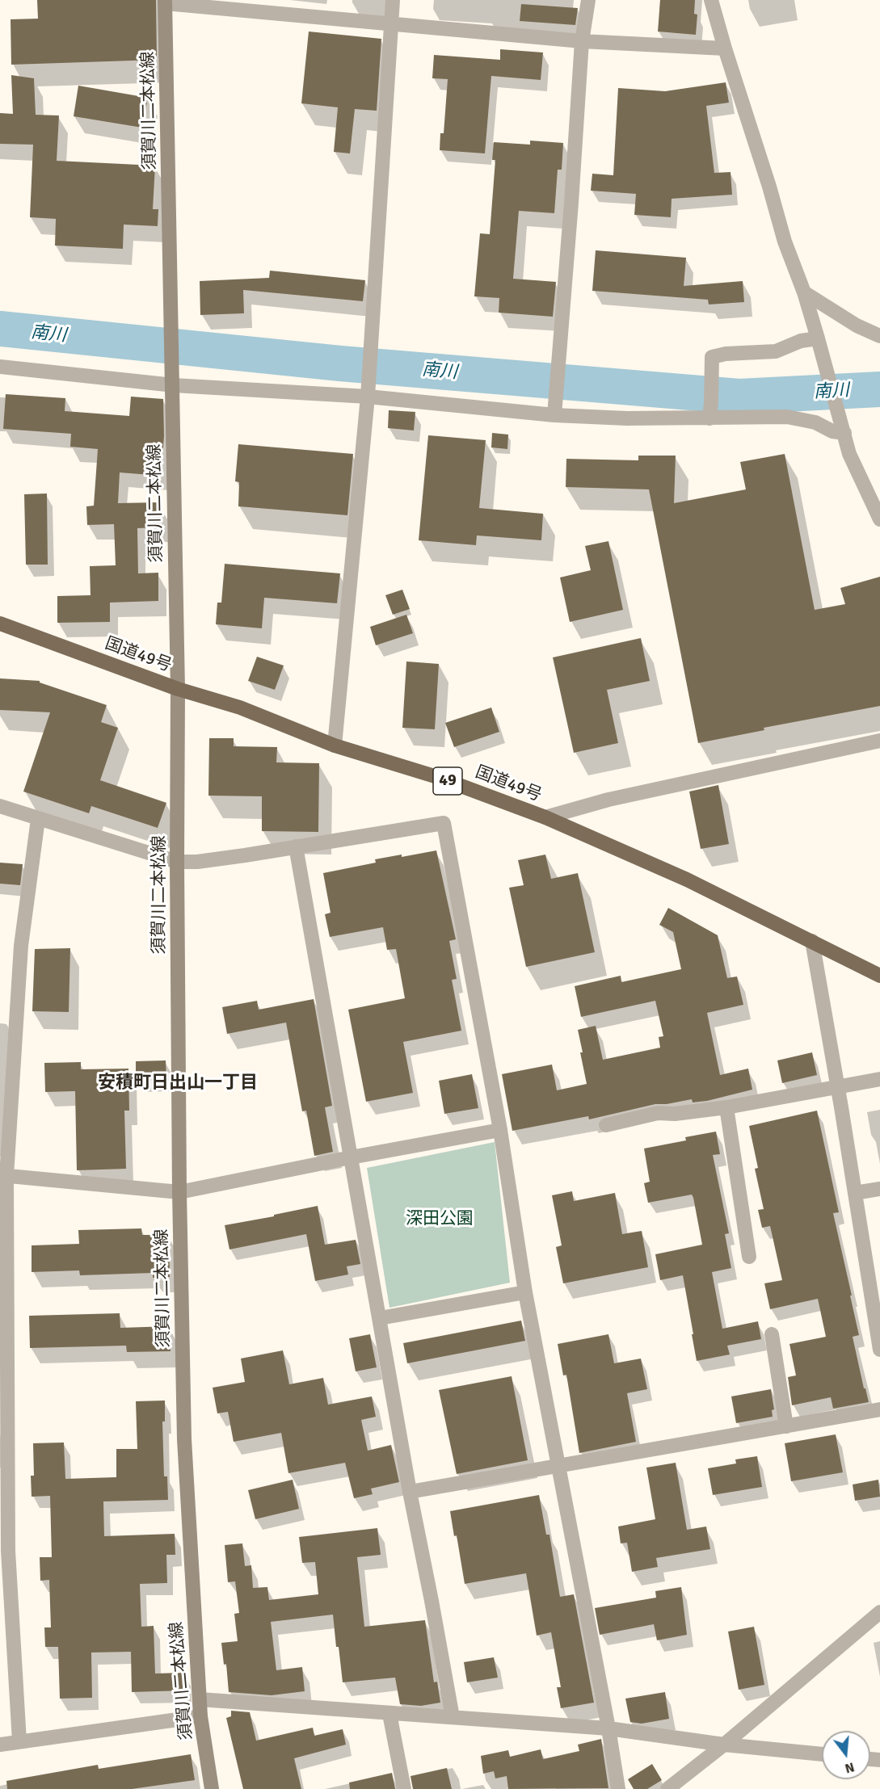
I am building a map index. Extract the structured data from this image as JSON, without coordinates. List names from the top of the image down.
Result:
{
  "streets": {
    "highway": ["国道49号", "49"],
    "main road": ["須賀川二本松線"]
  },
  "crossings": [
    ["須賀川二本松線", "国道49号"]
  ],
  "districts": ["安積町日出山一丁目"],
  "water": ["南川"],
  "parks": ["深田公園"],
  "north": "bottom"
}
